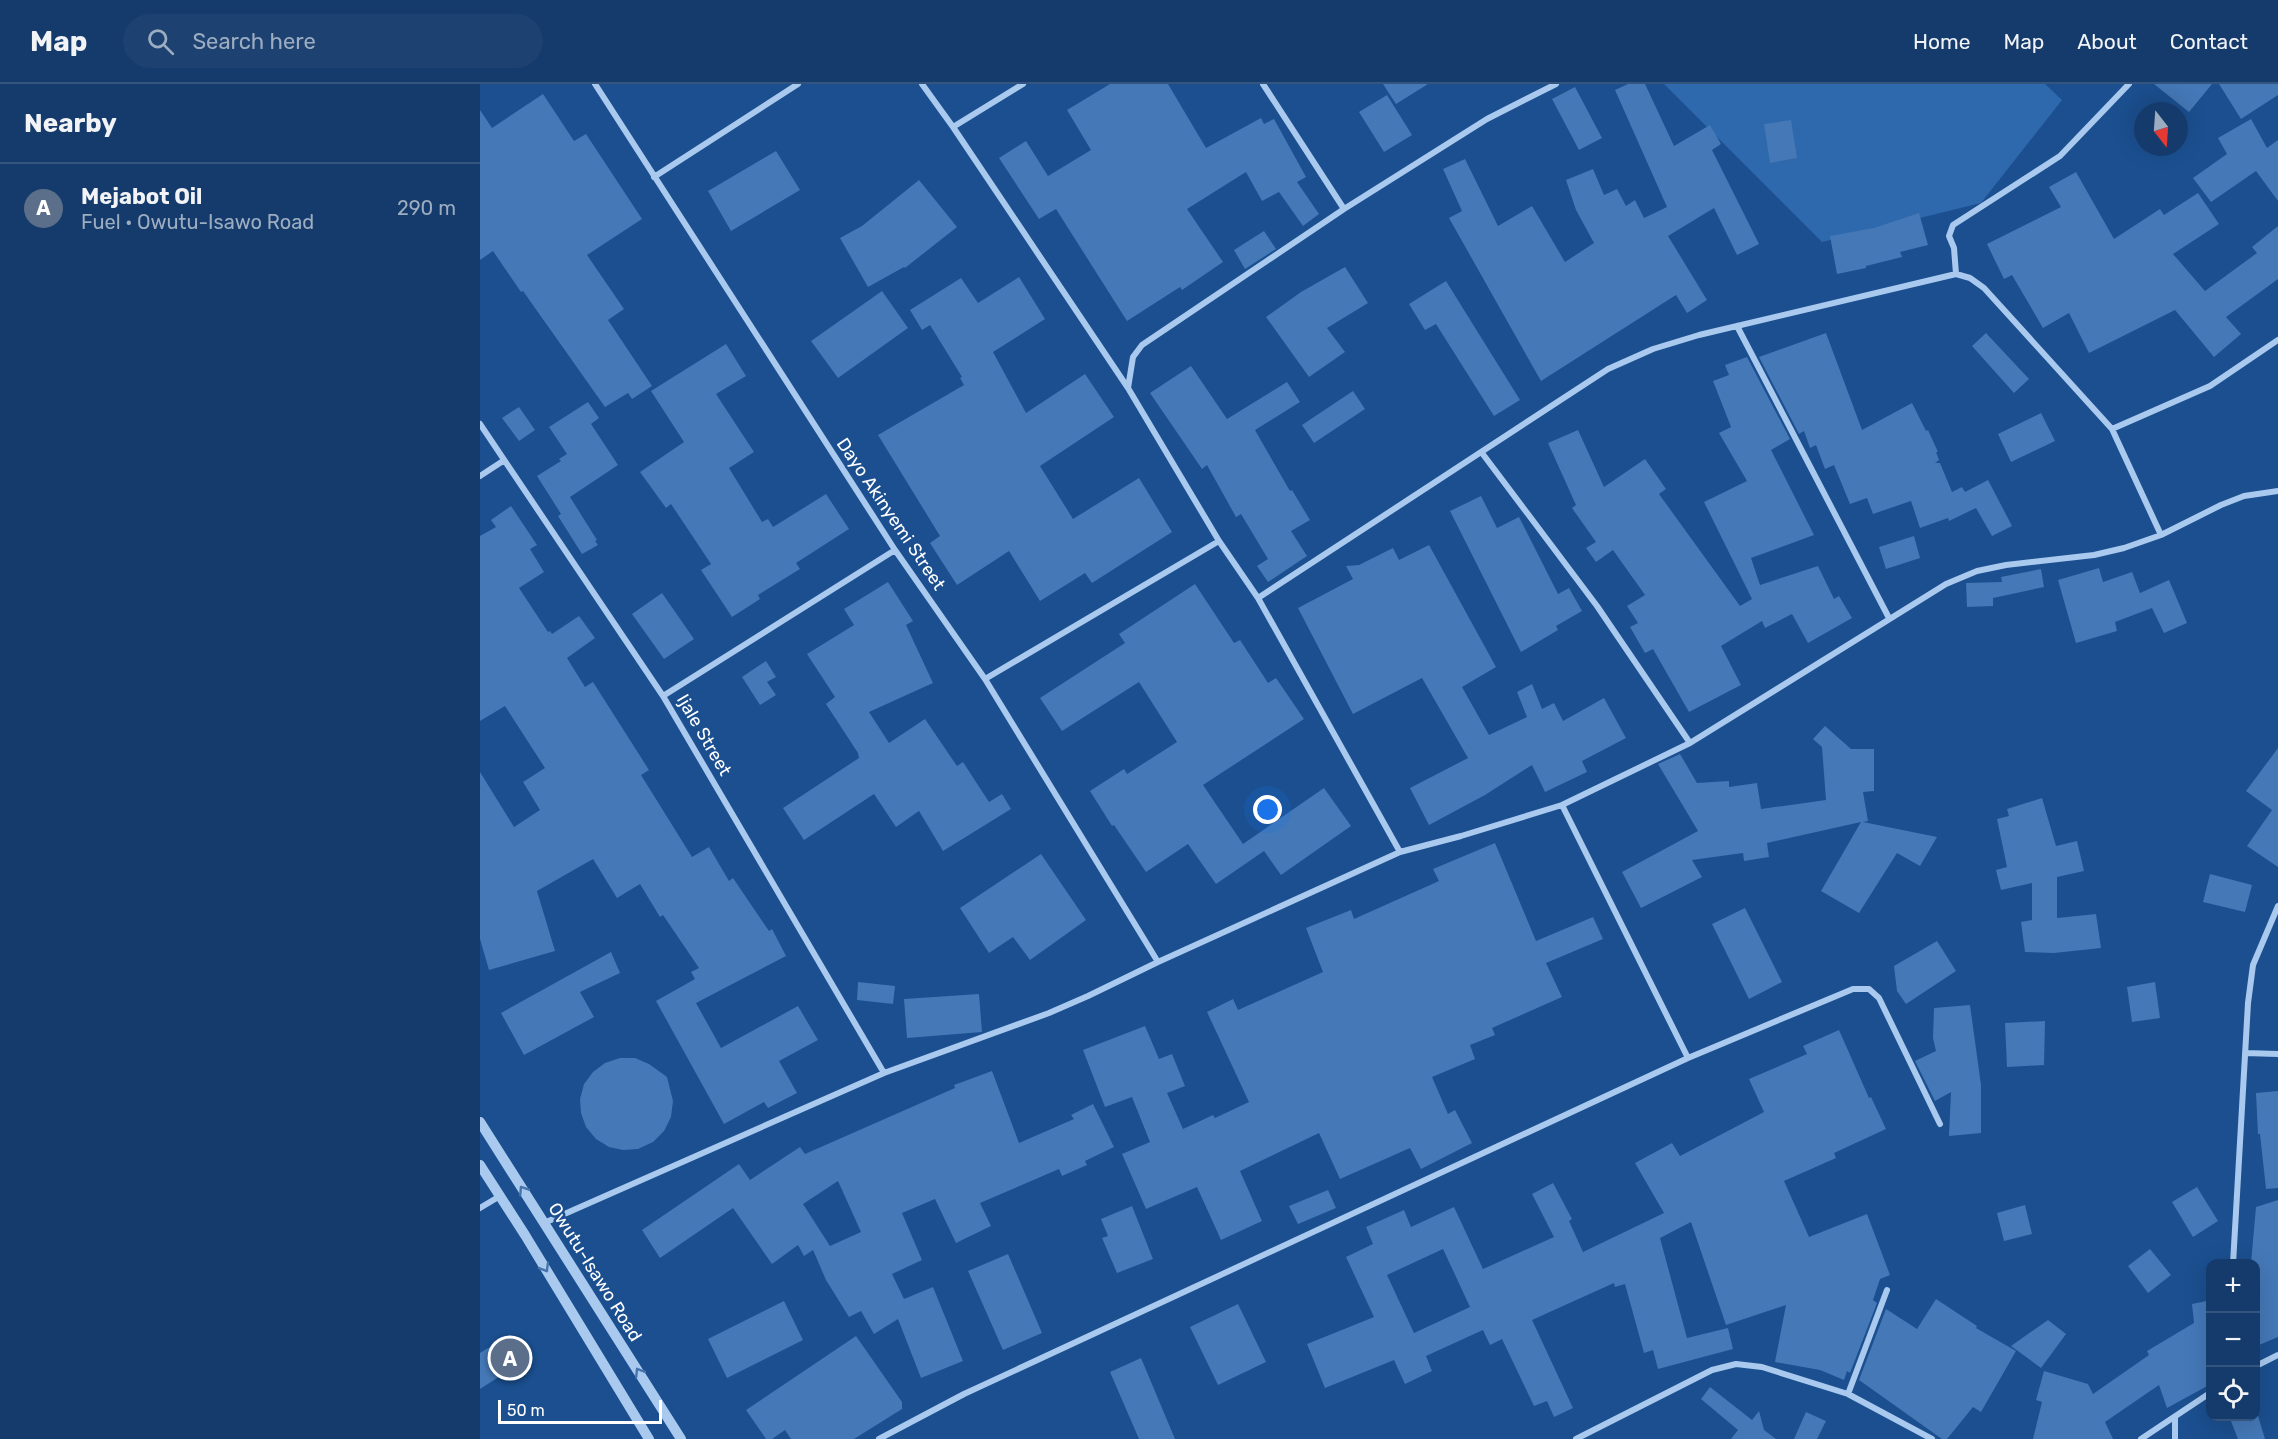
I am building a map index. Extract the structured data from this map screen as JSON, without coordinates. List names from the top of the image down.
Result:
{
  "streets": {
    "street": ["Dayo Akinyemi Street", "Ijale Street", "Owutu-Isawo Road"]
  },
  "scale_bar": "50 m",
  "north": "bottom",
  "page": {
    "header": "Map",
    "search": "Search here",
    "nav": [
      "Home",
      "Map",
      "About",
      "Contact"
    ],
    "heading": "Nearby",
    "list": [
      {
        "mark": "A",
        "name": "Mejabot Oil",
        "note": "Fuel · Owutu-Isawo Road",
        "value": "290 m"
      }
    ],
    "map_buttons": ["+", "−"],
    "pins": "A",
    "scale": "50 m"
  }
}
